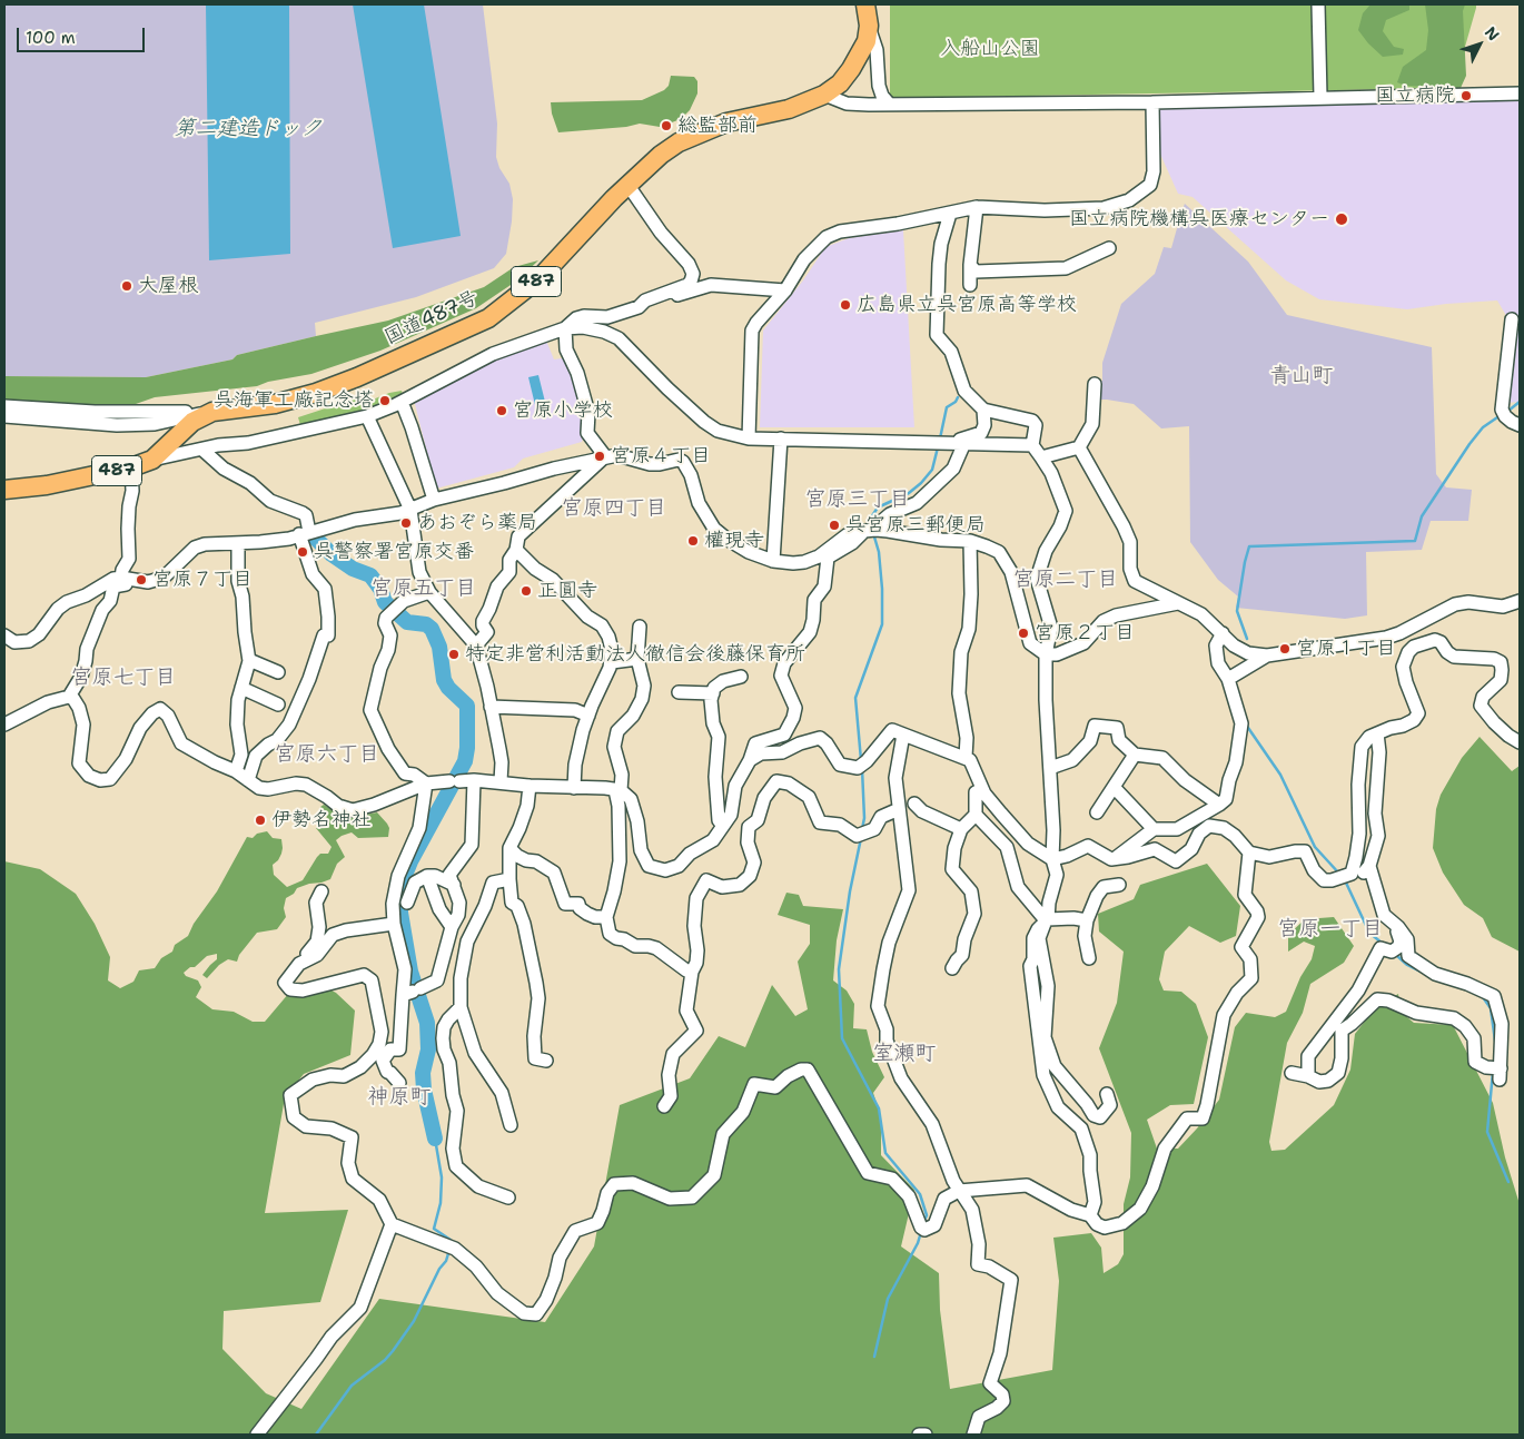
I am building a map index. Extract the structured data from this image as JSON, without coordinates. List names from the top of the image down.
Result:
{
  "streets": {
    "highway": ["487", "国道487号"]
  },
  "districts": [
    "青山町",
    "宮原三丁目",
    "宮原四丁目",
    "宮原二丁目",
    "宮原五丁目",
    "宮原七丁目",
    "宮原六丁目",
    "宮原一丁目",
    "室瀬町",
    "神原町"
  ],
  "water": ["第二建造ドック"],
  "parks": ["入船山公園"],
  "places": [
    "国立病院",
    "総監部前",
    "国立病院機構呉医療センター",
    "大屋根",
    "広島県立呉宮原高等学校",
    "呉海軍工廠記念塔",
    "宮原小学校",
    "宮原４丁目",
    "あおぞら薬局",
    "呉宮原三郵便局",
    "權現寺",
    "呉警察署宮原交番",
    "宮原７丁目",
    "正圓寺",
    "宮原２丁目",
    "宮原１丁目",
    "特定非営利活動法人徹信会後藤保育所",
    "伊勢名神社"
  ],
  "scale_bar": "100 m",
  "north": "top right"
}
